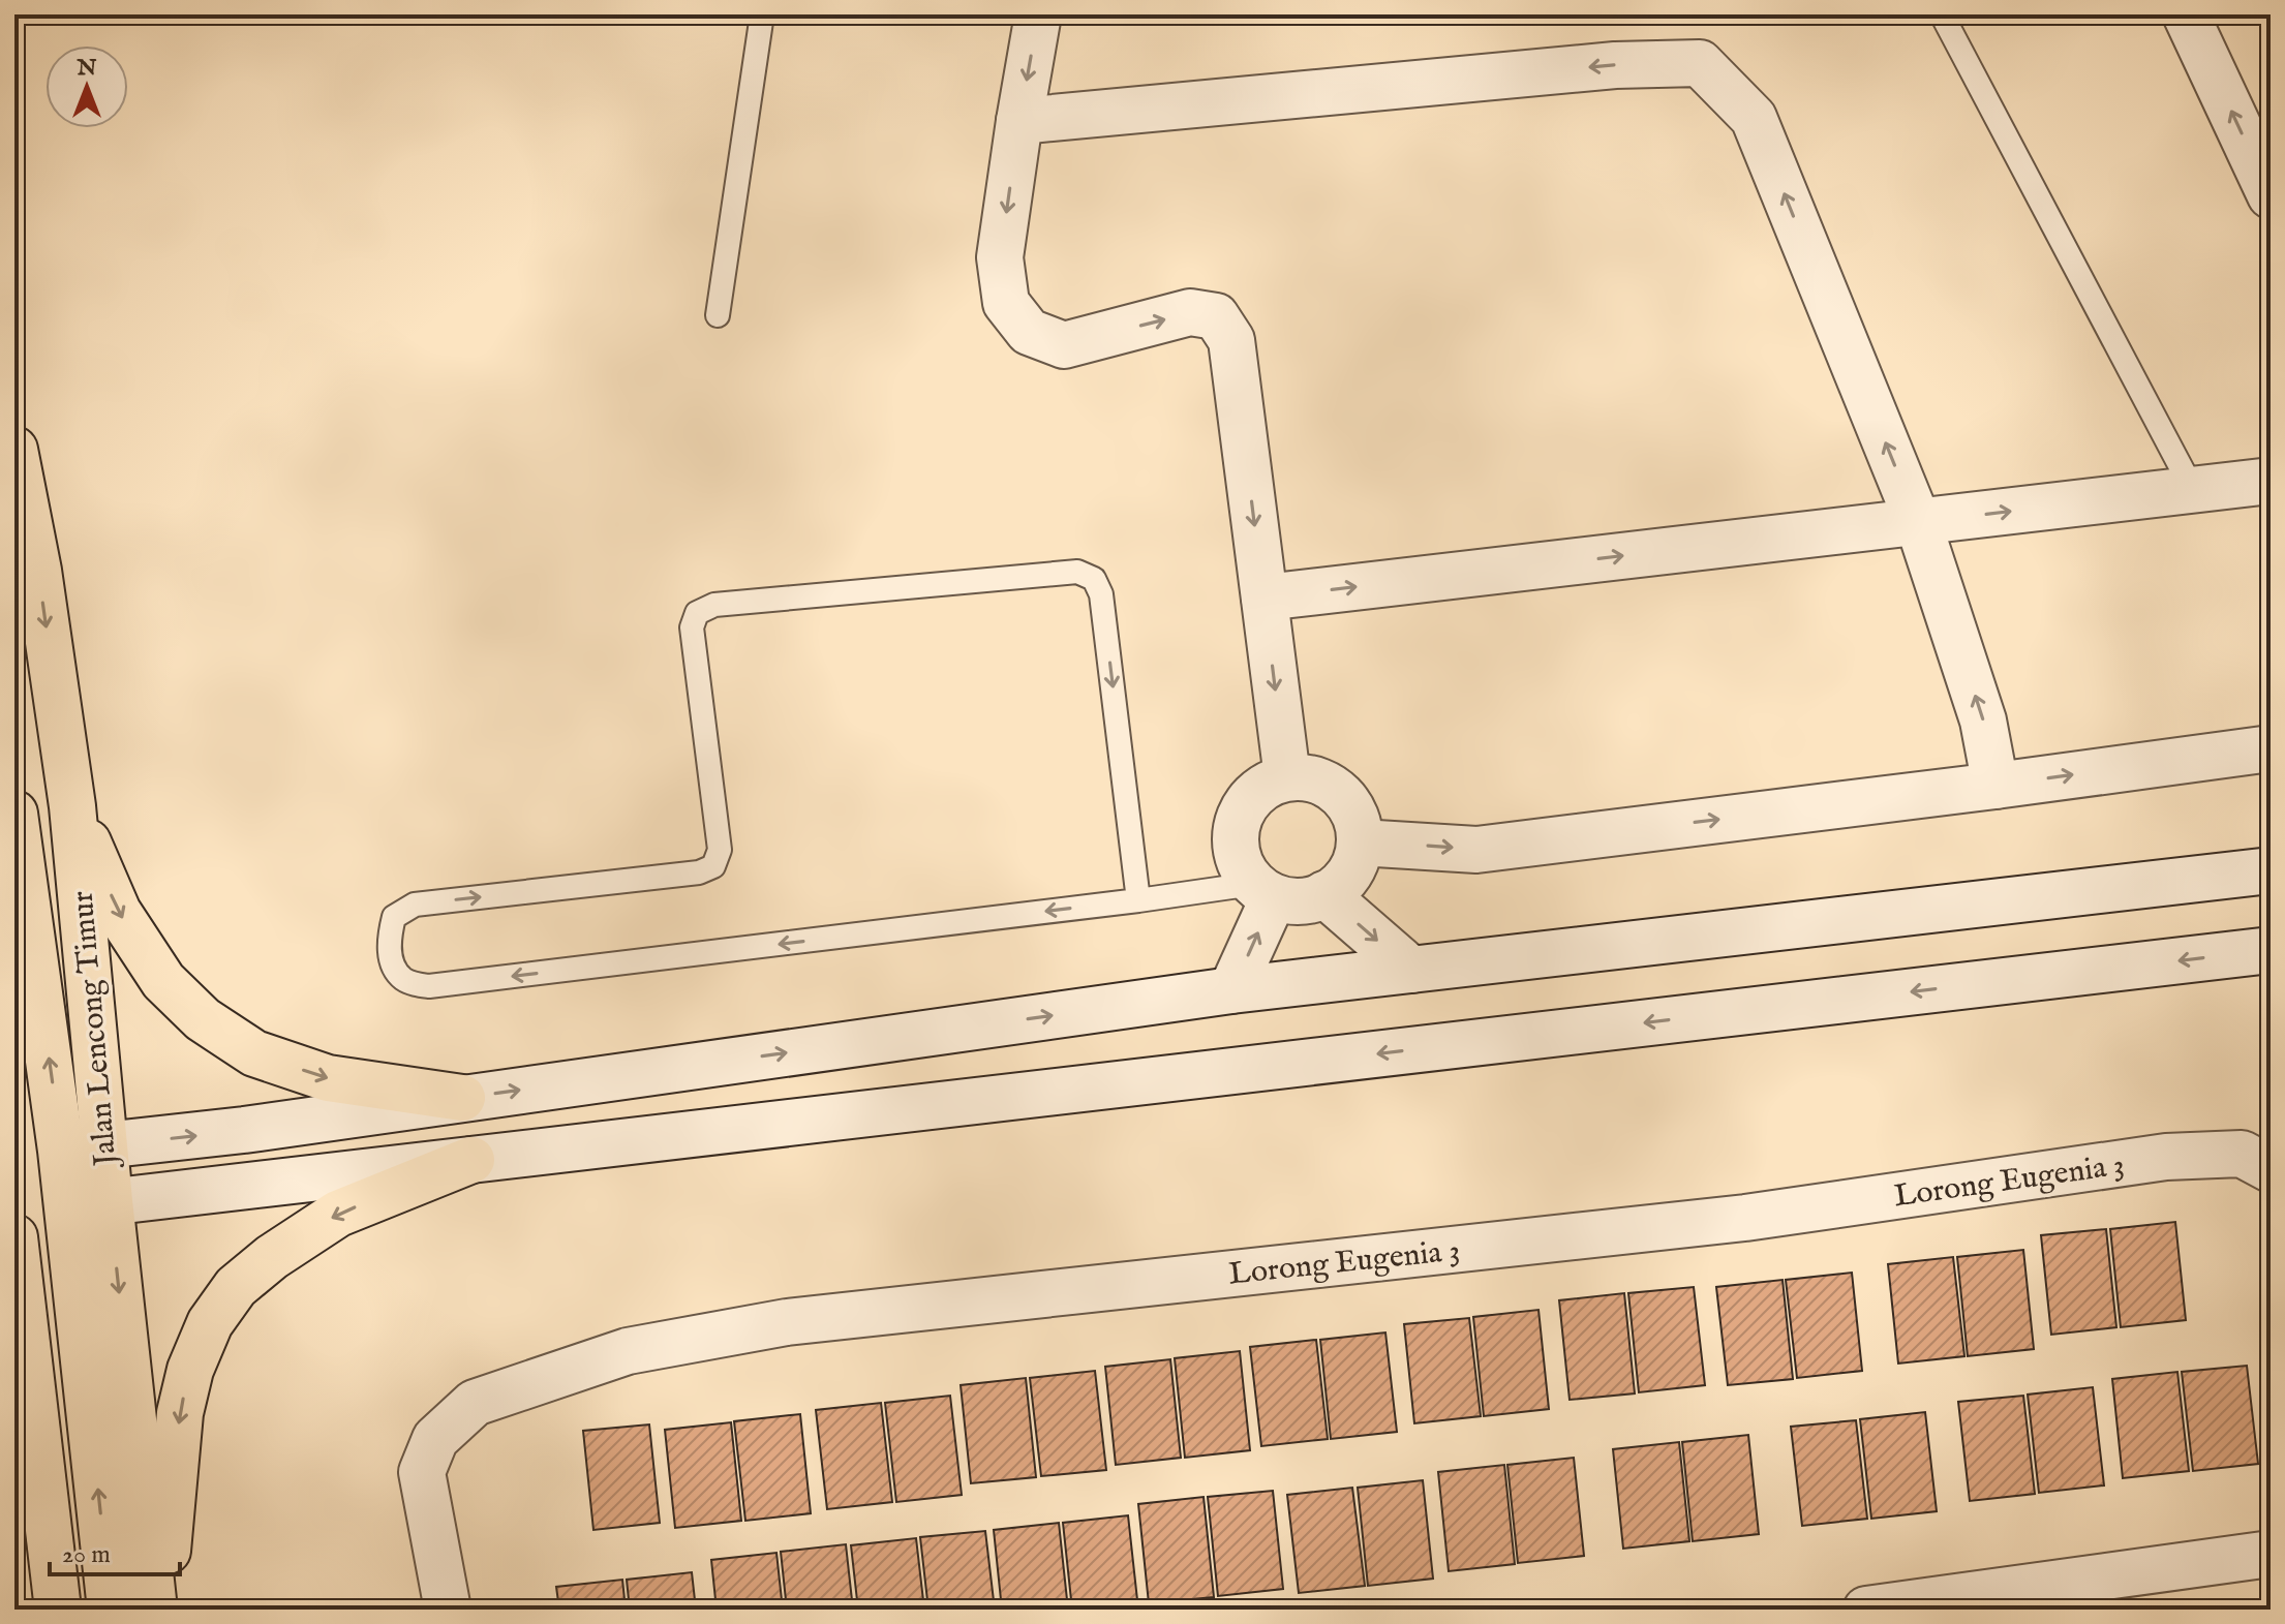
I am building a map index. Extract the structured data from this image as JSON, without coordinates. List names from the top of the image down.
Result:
{
  "streets": {
    "highway": ["Jalan Lencong Timur"],
    "street": ["Lorong Eugenia 3"]
  },
  "scale_bar": "20 m",
  "north": "top"
}
